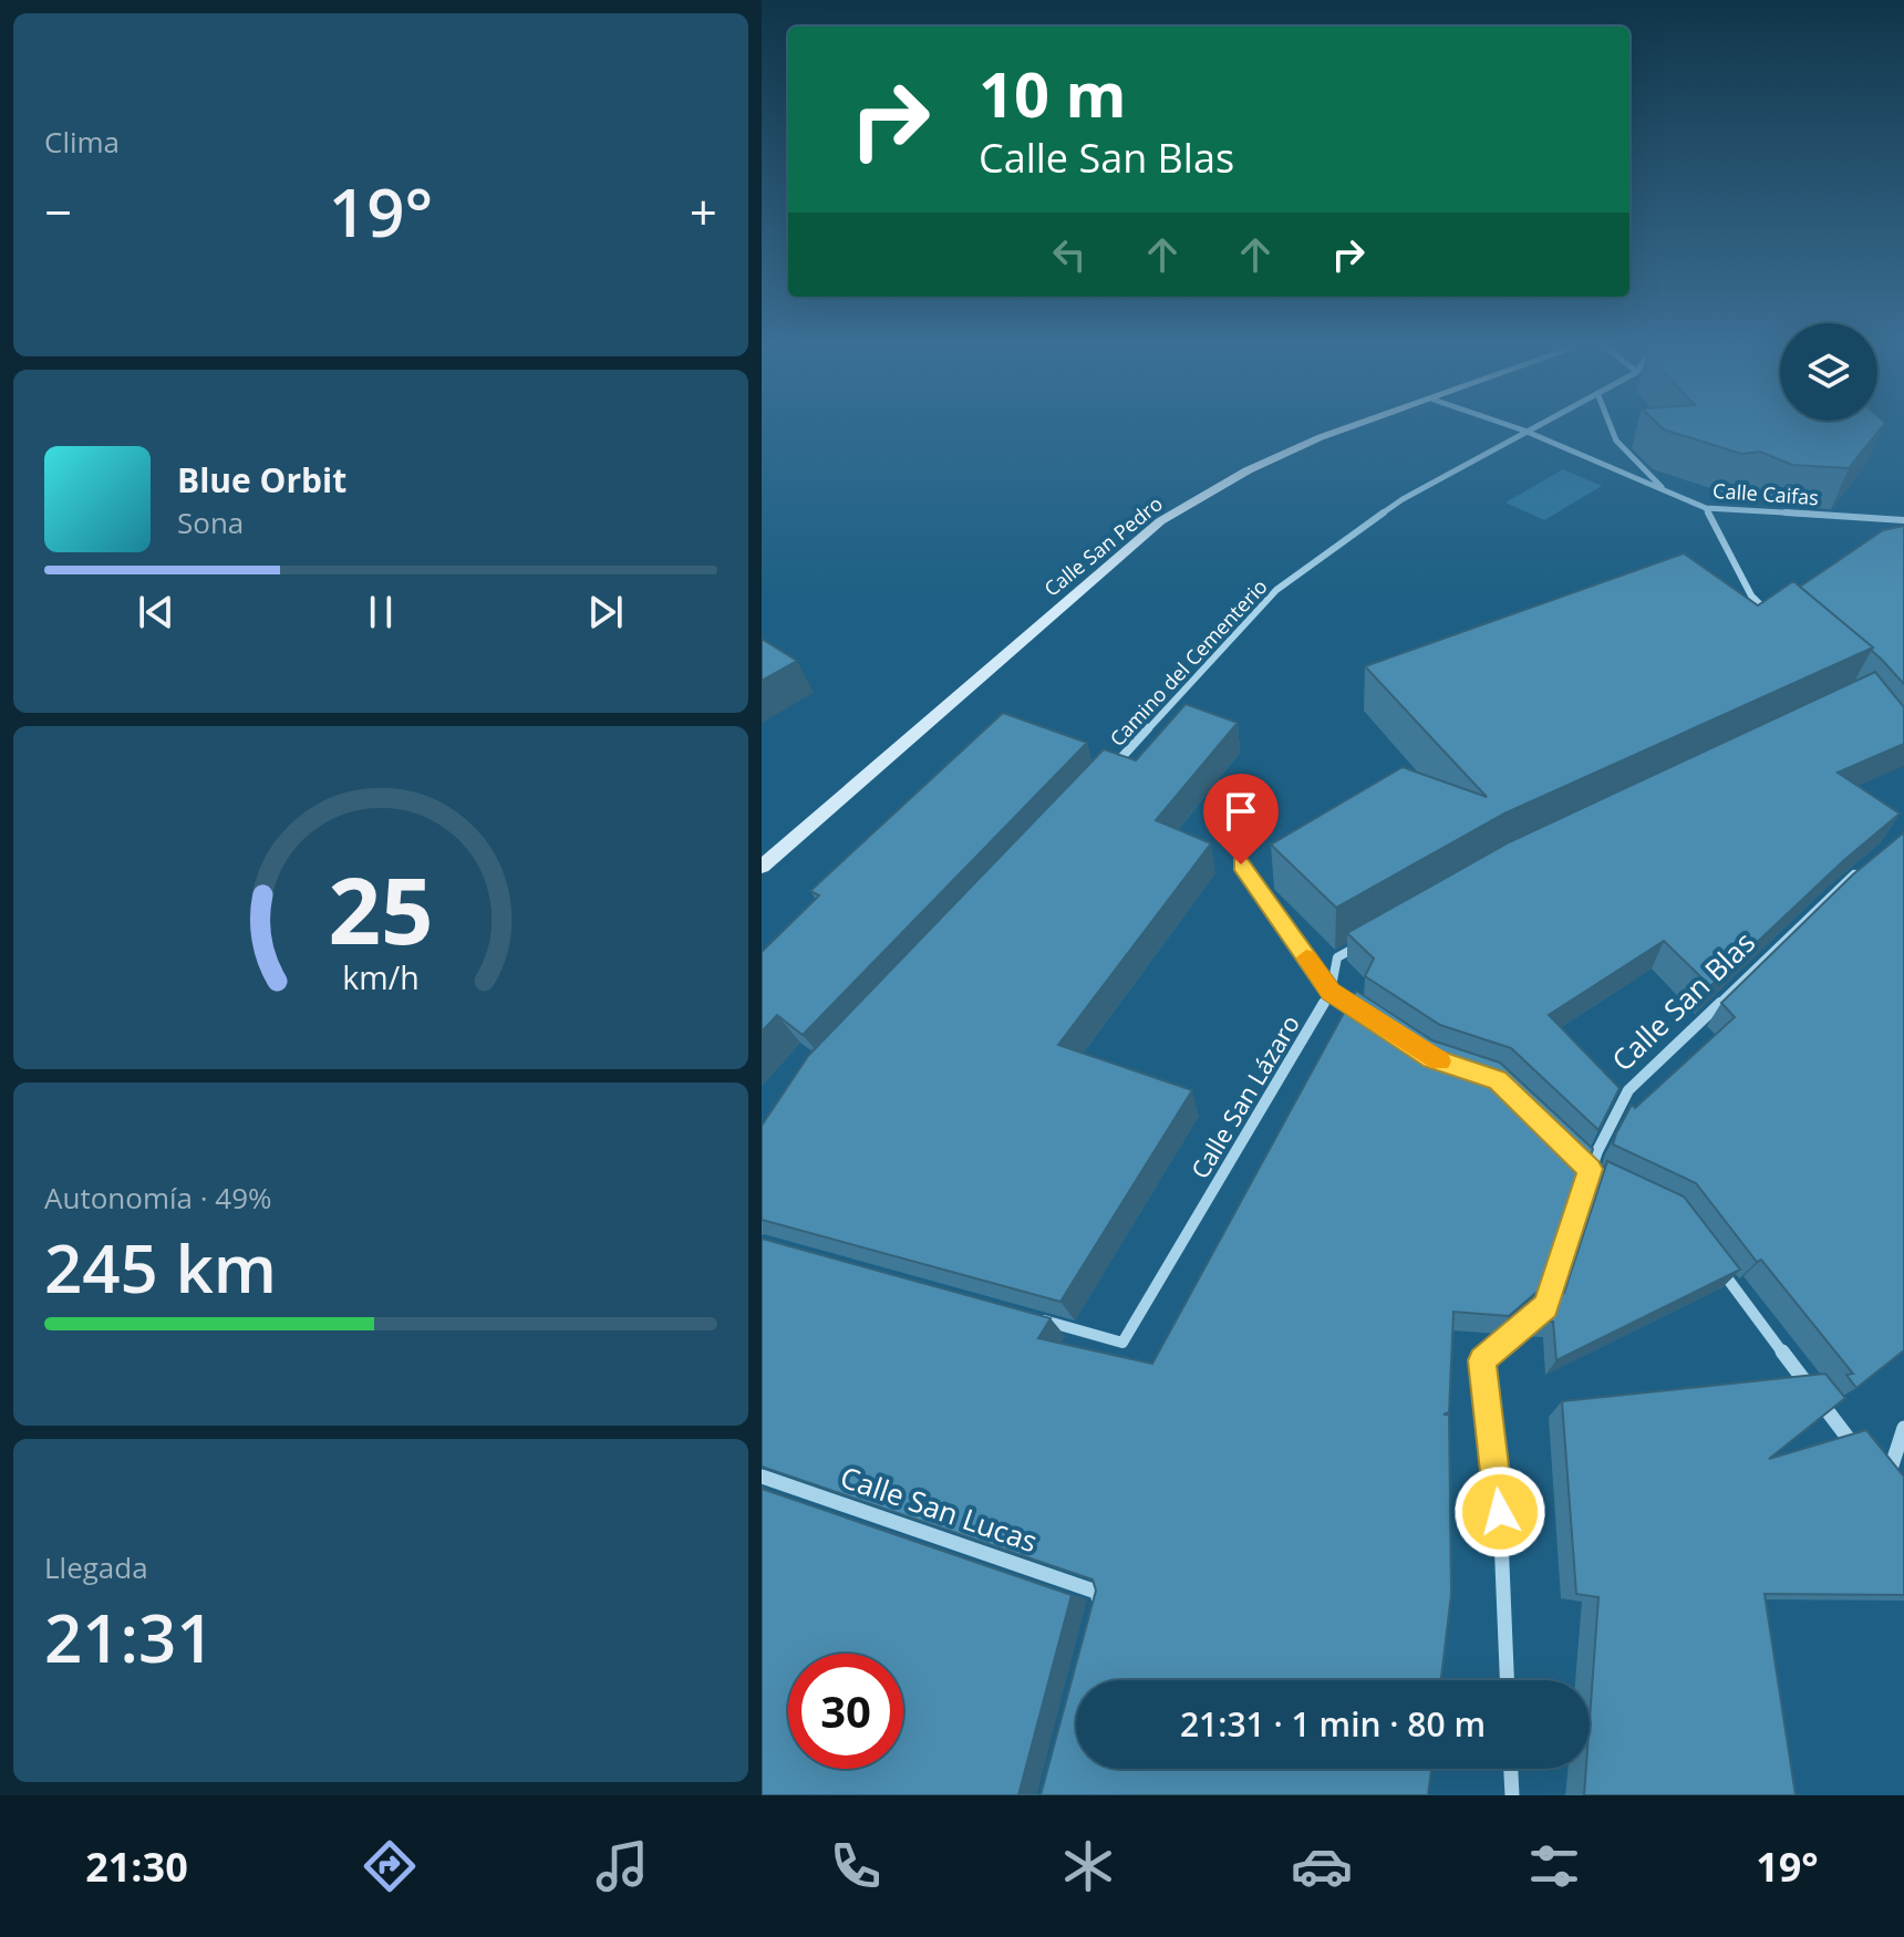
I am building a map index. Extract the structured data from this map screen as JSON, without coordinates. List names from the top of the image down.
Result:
{
  "streets": {
    "street": [
      "Calle Caifas",
      "Calle San Pedro",
      "Camino del Cementerio",
      "Calle San Blas",
      "Calle San Lázaro",
      "Calle San Lucas"
    ]
  },
  "crossings": [
    ["Calle Caifas", "Camino del Cementerio"]
  ],
  "page": {
    "tile": [
      "Clima",
      ["Autonomía · 49%", "245 km"],
      ["Llegada", "21:31"]
    ],
    "turn": ["10 m", "Calle San Blas"],
    "heat": ["−", "19°", "+"],
    "song": ["Blue Orbit", "Sona"],
    "limit": "30",
    "trip": "21:31 · 1 min · 80 m",
    "tabs": ["21:30", "19°"],
    "gauge": ["25", "km/h"]
  }
}
